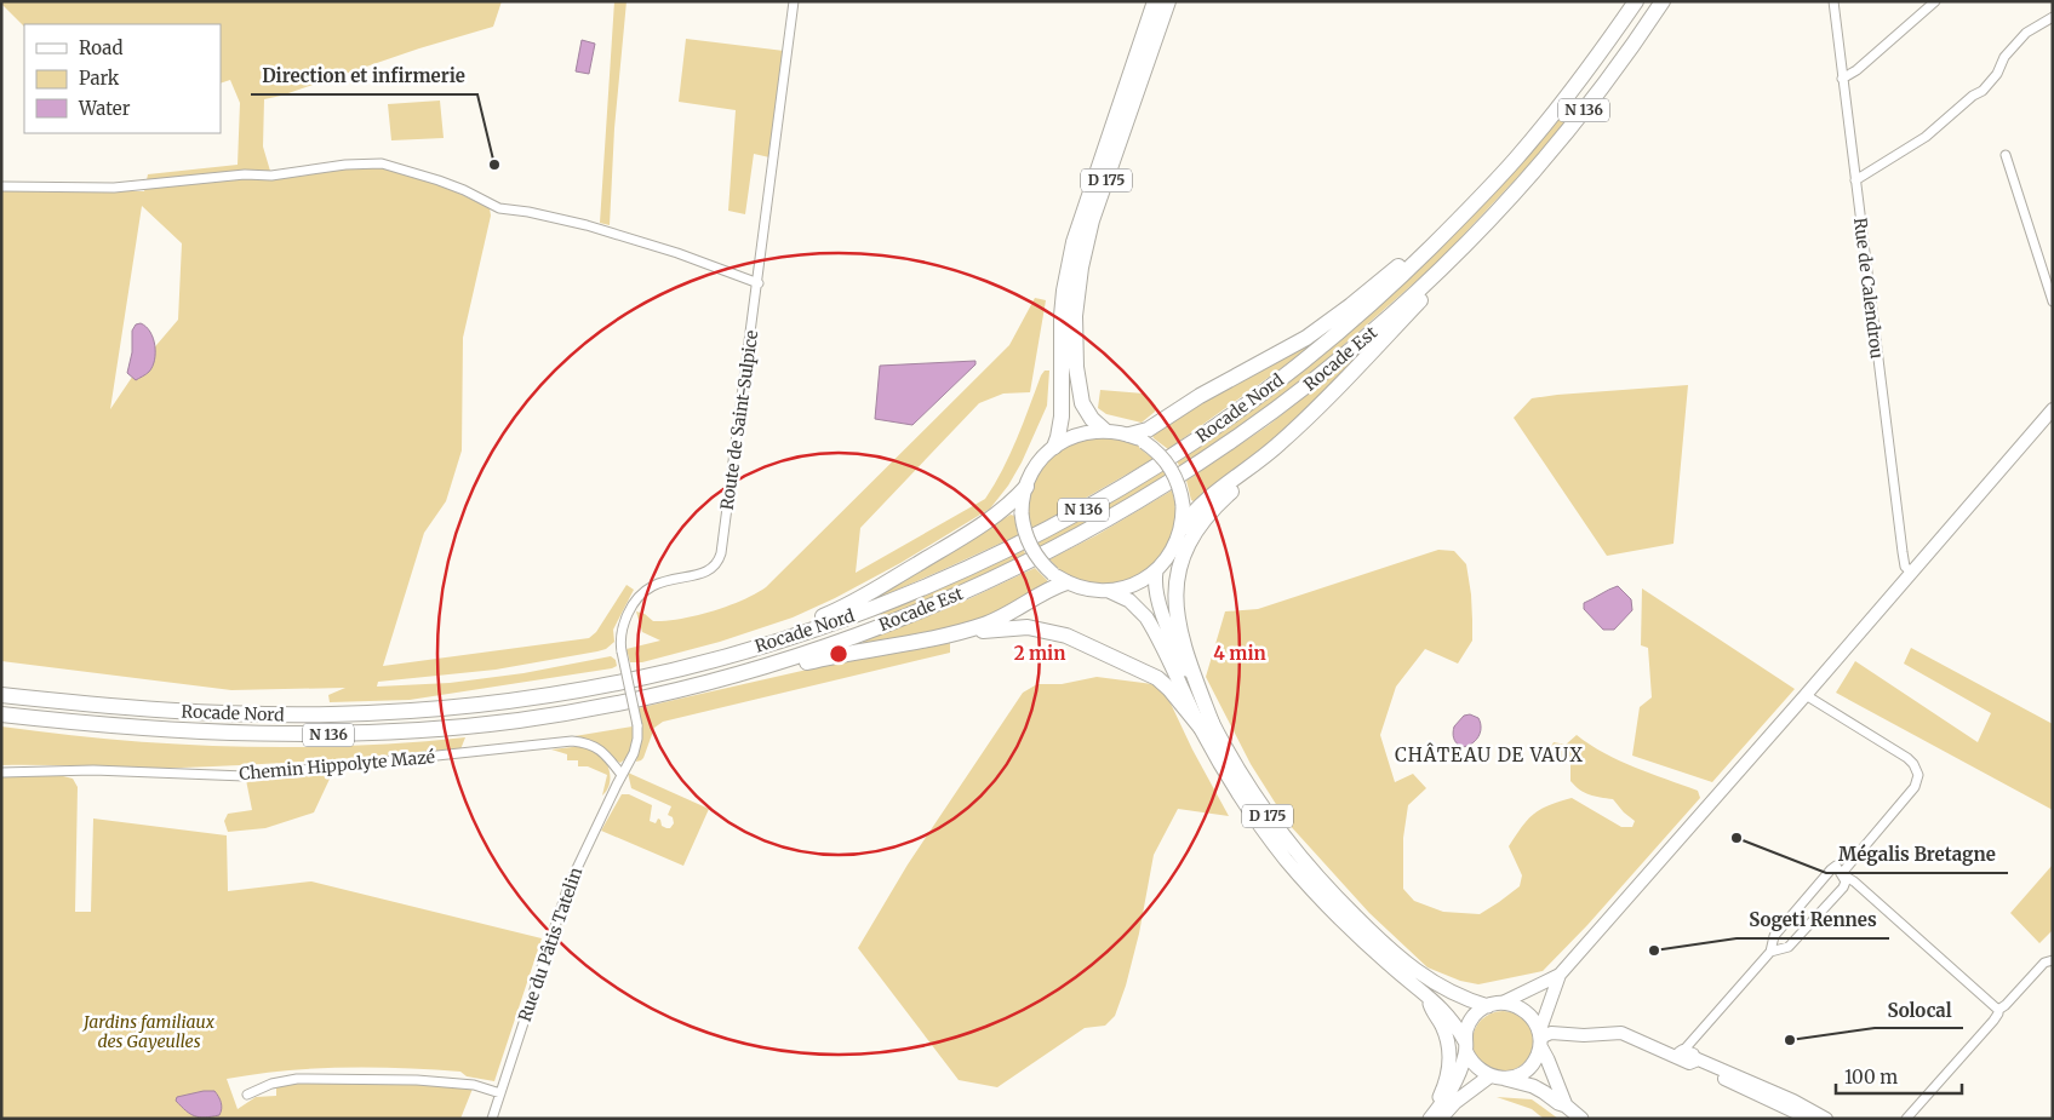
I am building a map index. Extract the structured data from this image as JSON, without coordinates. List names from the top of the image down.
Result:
{
  "streets": {
    "highway": [
      "N 136",
      "D 175",
      "Rocade Est",
      "Rocade Nord"
    ],
    "street": [
      "Rue de Calendrou",
      "Route de Saint-Sulpice",
      "Chemin Hippolyte Mazé",
      "Rue du Pâtis Tatelin"
    ]
  },
  "crossings": [
    ["N 136", "Rocade Nord"],
    ["Rocade Est", "Rocade Nord"],
    ["Route de Saint-Sulpice", "Chemin Hippolyte Mazé"],
    ["Route de Saint-Sulpice", "Rue du Pâtis Tatelin"],
    ["Chemin Hippolyte Mazé", "Rue du Pâtis Tatelin"]
  ],
  "districts": ["CHÂTEAU DE VAUX"],
  "parks": ["Jardins familiaux des Gayeulles"],
  "places": [
    "Direction et infirmerie",
    "Mégalis Bretagne",
    "Sogeti Rennes",
    "Solocal"
  ],
  "legend": ["Road", "Park", "Water"],
  "scale_bar": "100 m",
  "rings": ["2 min", "4 min"]
}
